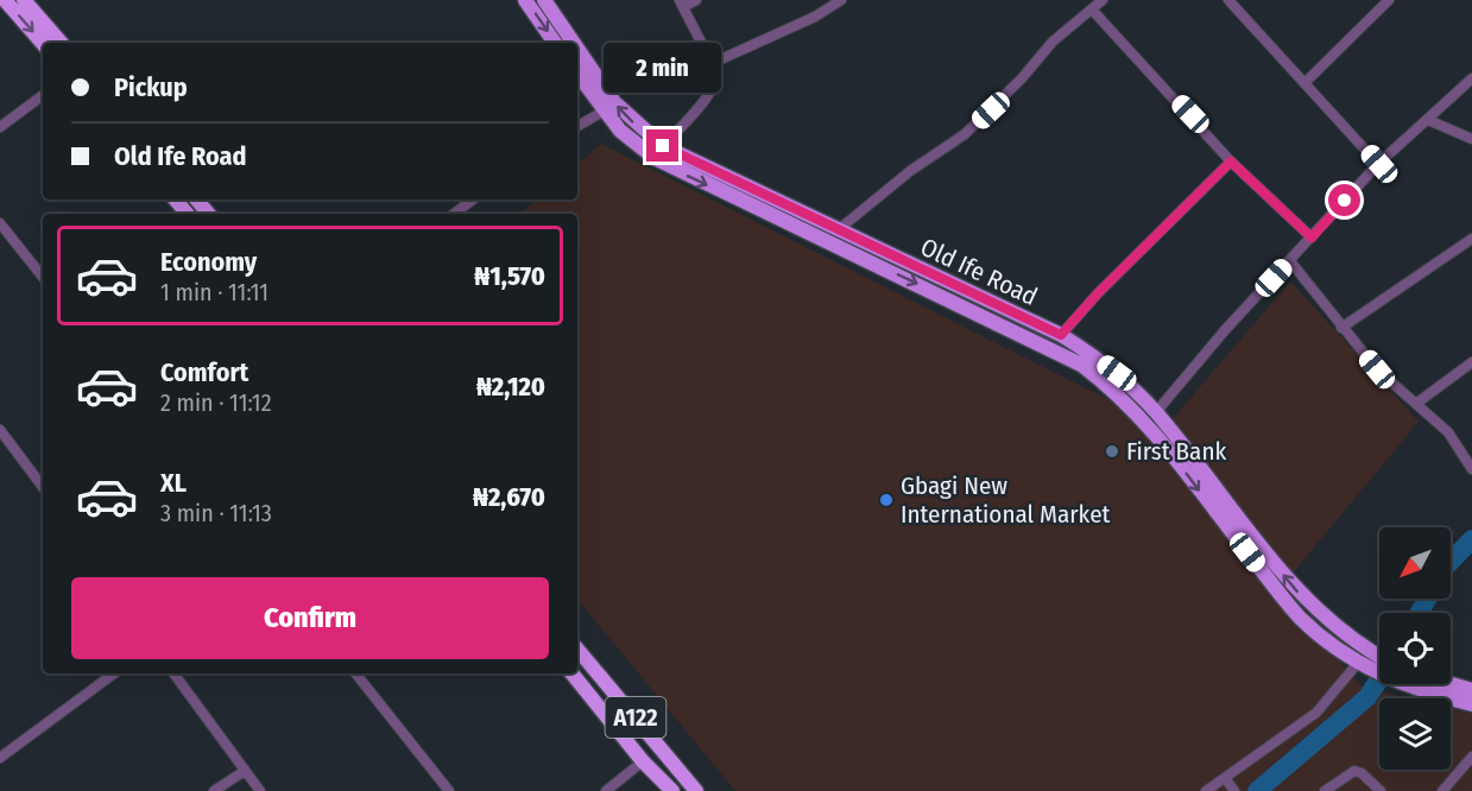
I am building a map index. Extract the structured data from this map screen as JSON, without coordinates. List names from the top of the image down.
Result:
{
  "streets": {
    "highway": ["A122"],
    "main road": ["Old Ife Road"]
  },
  "places": ["First Bank", "Gbagi New International Market"],
  "north": "bottom left",
  "page": {
    "bubble": "2 min",
    "banner": ["Pickup", "Old Ife Road"],
    "list": [
      {
        "name": "Economy",
        "note": "1 min · 11:11",
        "value": "₦1,570"
      },
      {
        "name": "Comfort",
        "note": "2 min · 11:12",
        "value": "₦2,120"
      },
      {
        "name": "XL",
        "note": "3 min · 11:13",
        "value": "₦2,670"
      }
    ],
    "buttons": "Confirm"
  }
}
